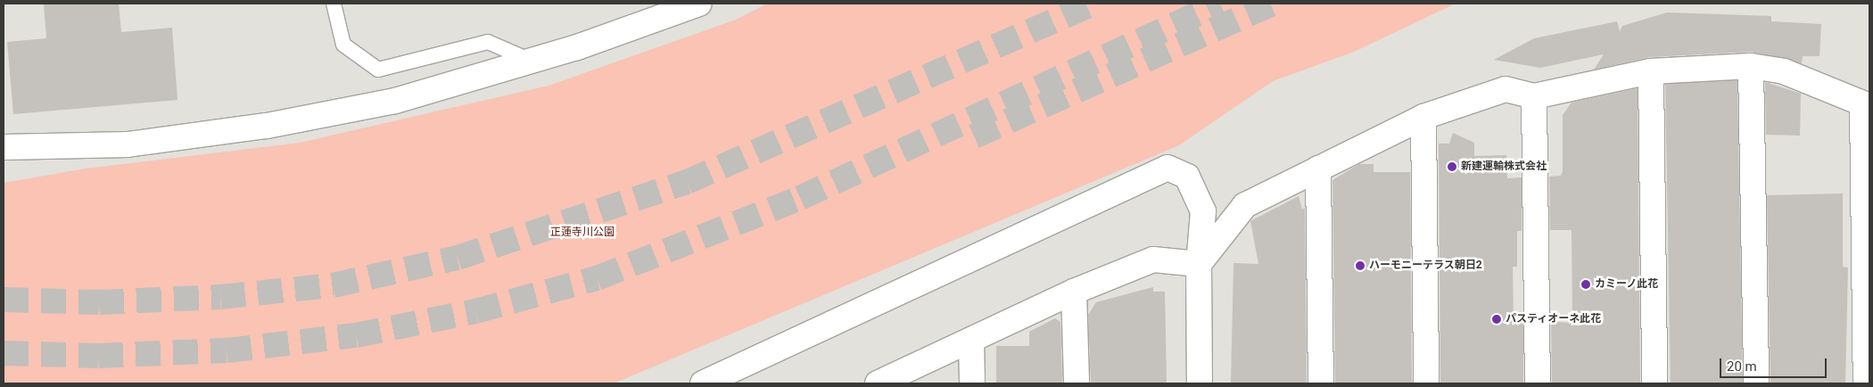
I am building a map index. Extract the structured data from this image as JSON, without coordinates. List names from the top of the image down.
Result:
{
  "parks": ["正蓮寺川公園"],
  "places": [
    "新建運輸株式会社",
    "ハーモニーテラス朝日2",
    "カミーノ此花",
    "パスティオーネ此花"
  ],
  "scale_bar": "20 m"
}
